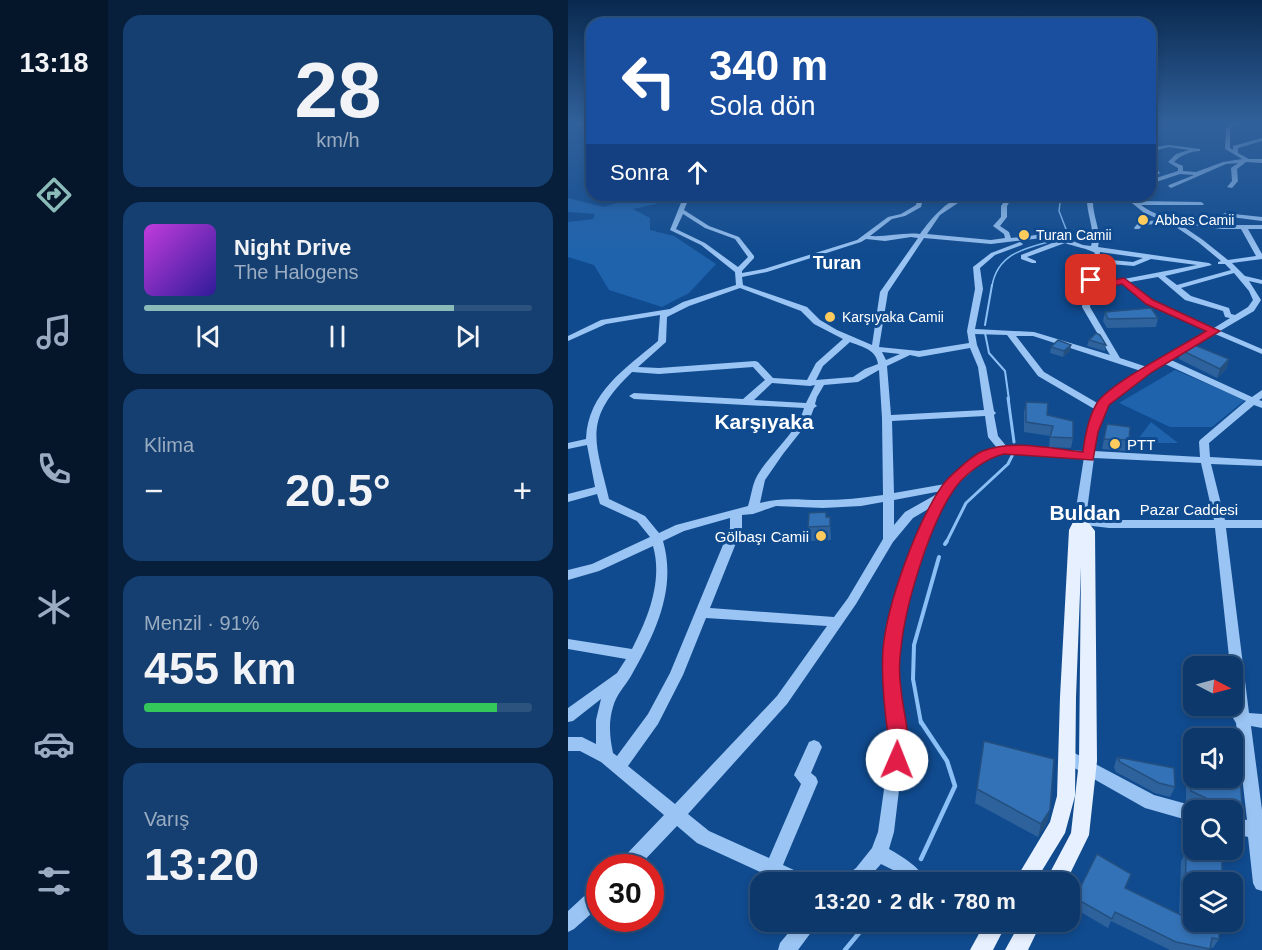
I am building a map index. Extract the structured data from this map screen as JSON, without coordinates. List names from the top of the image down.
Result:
{
  "streets": {
    "street": ["Pazar Caddesi"]
  },
  "districts": ["Turan", "Karşıyaka", "Buldan"],
  "places": [
    "Abbas Camii",
    "Turan Camii",
    "Karşıyaka Camii",
    "PTT",
    "Gölbaşı Camii"
  ],
  "north": "right",
  "page": {
    "tabs": "13:18",
    "tile": [
      ["28", "km/h"],
      "Klima",
      ["Menzil · 91%", "455 km"],
      ["Varış", "13:20"]
    ],
    "turn": ["340 m", "Sola dön"],
    "then": "Sonra",
    "song": ["Night Drive", "The Halogens"],
    "heat": ["−", "20.5°", "+"],
    "limit": "30",
    "trip": "13:20 · 2 dk · 780 m"
  }
}
